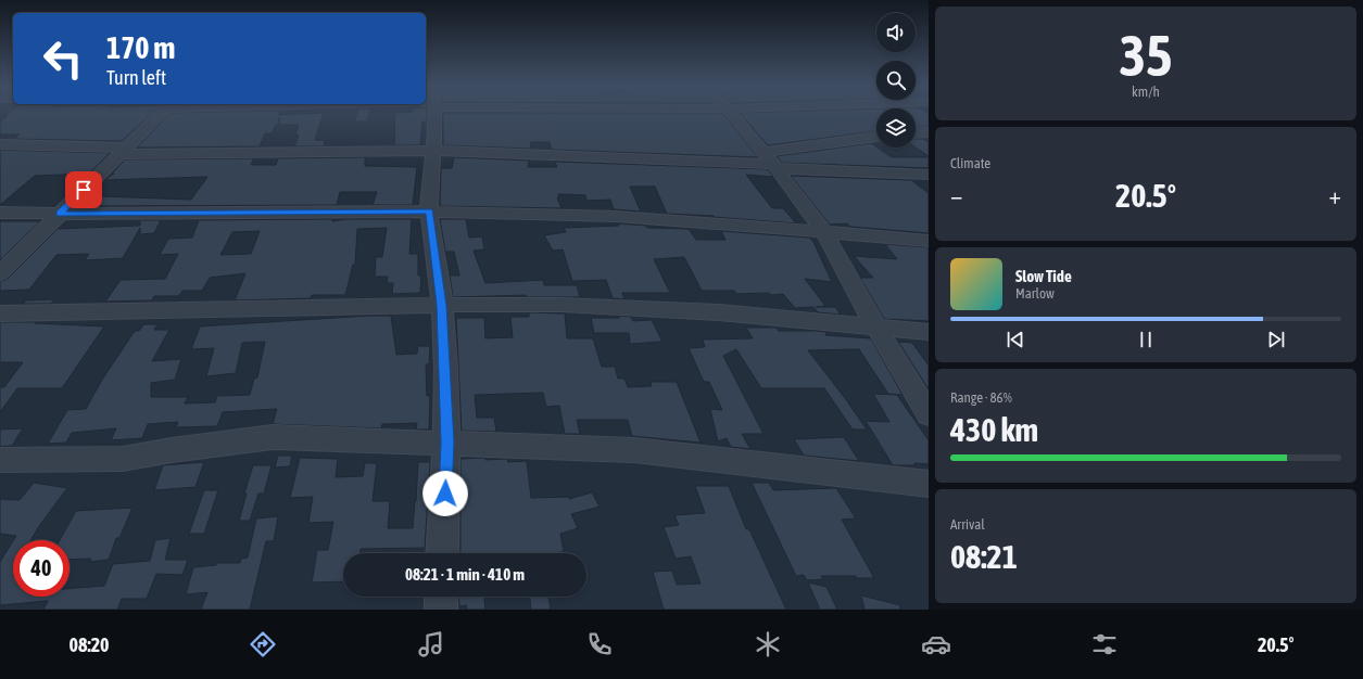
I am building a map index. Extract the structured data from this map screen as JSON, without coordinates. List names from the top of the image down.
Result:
{
  "page": {
    "tile": [
      ["35", "km/h"],
      "Climate",
      ["Range · 86%", "430 km"],
      ["Arrival", "08:21"]
    ],
    "turn": ["170 m", "Turn left"],
    "heat": ["−", "20.5°", "+"],
    "song": ["Slow Tide", "Marlow"],
    "limit": "40",
    "trip": "08:21 · 1 min · 410 m",
    "tabs": ["08:20", "20.5°"]
  }
}
